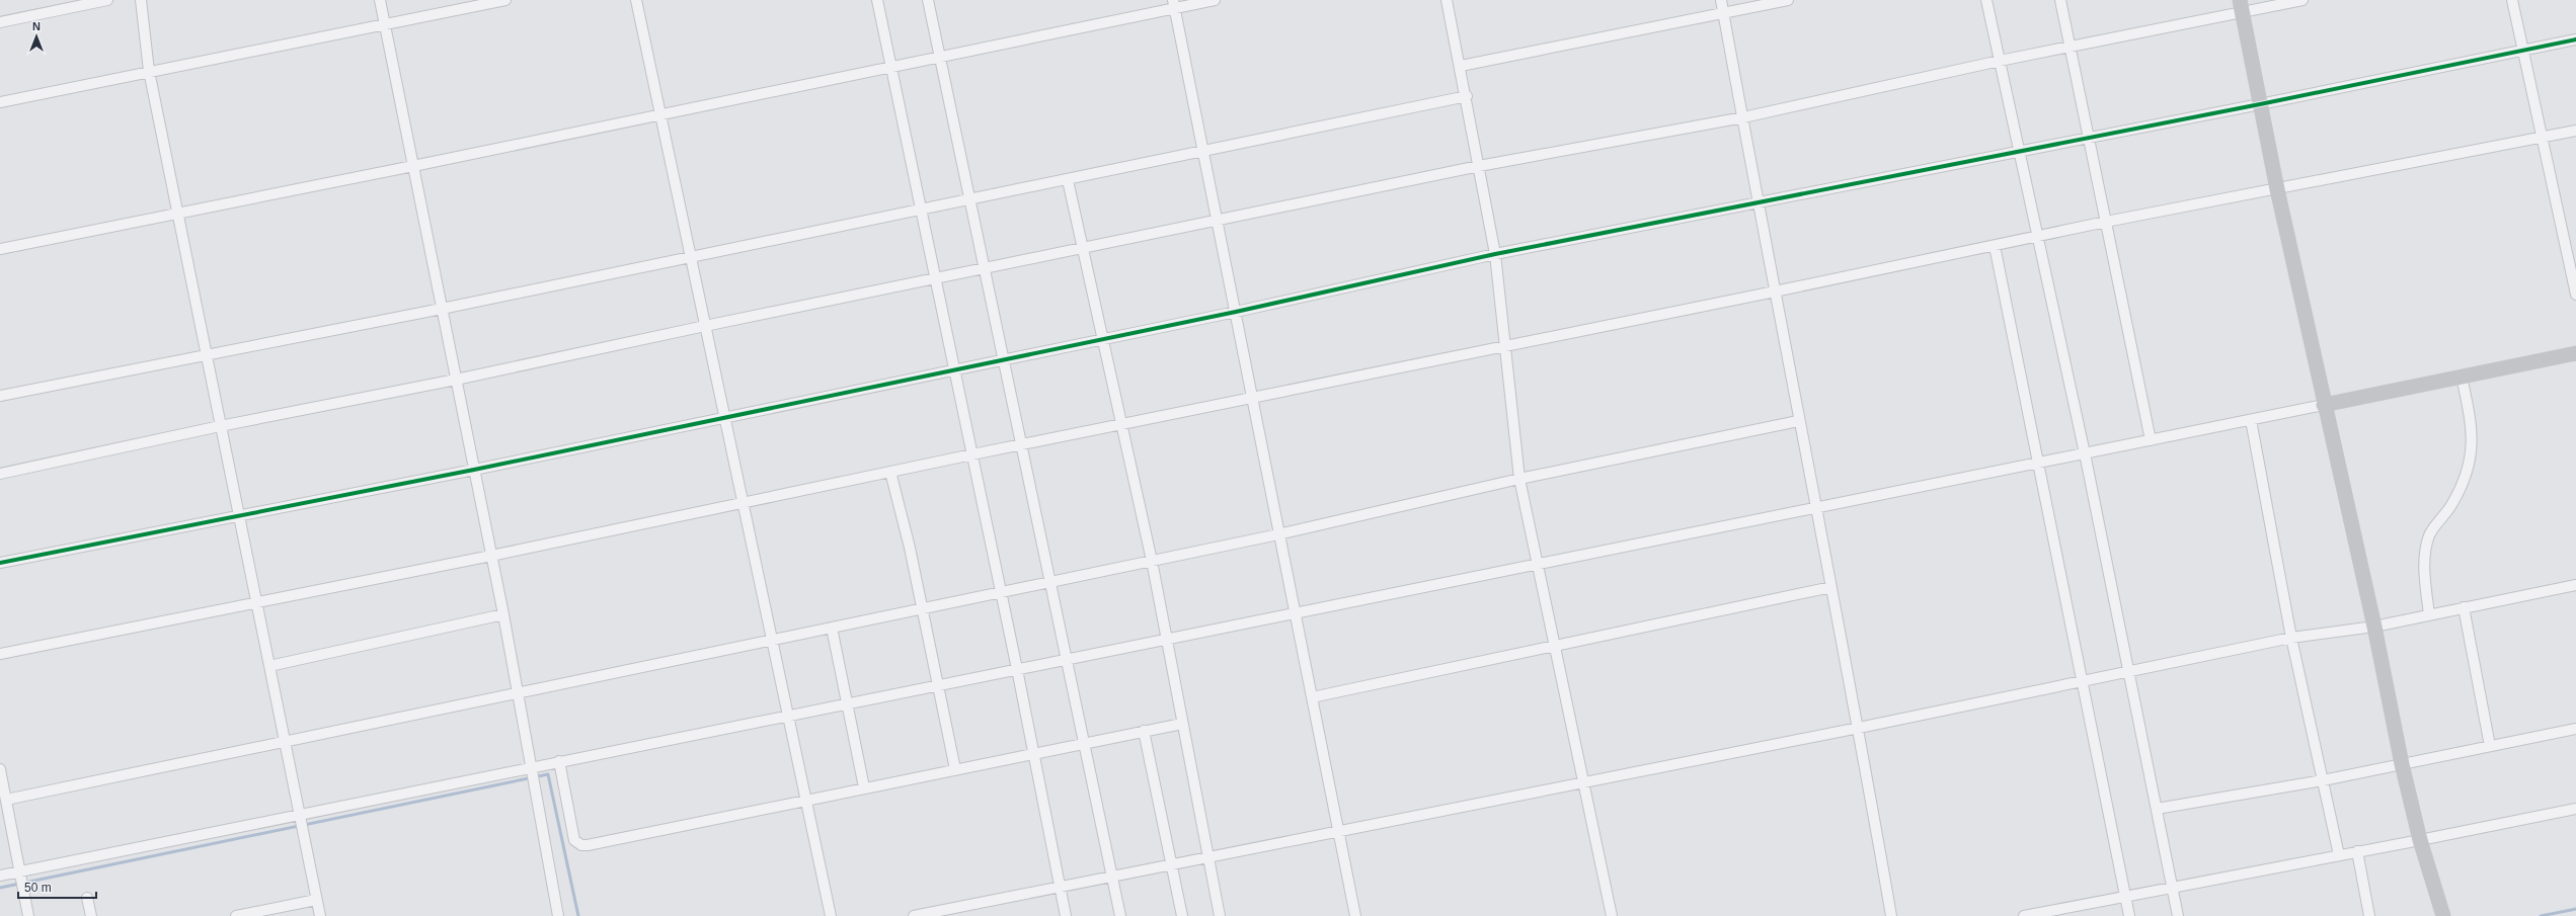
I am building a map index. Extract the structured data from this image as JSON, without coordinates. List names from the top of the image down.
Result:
{
  "scale_bar": "50 m",
  "north": "top"
}
